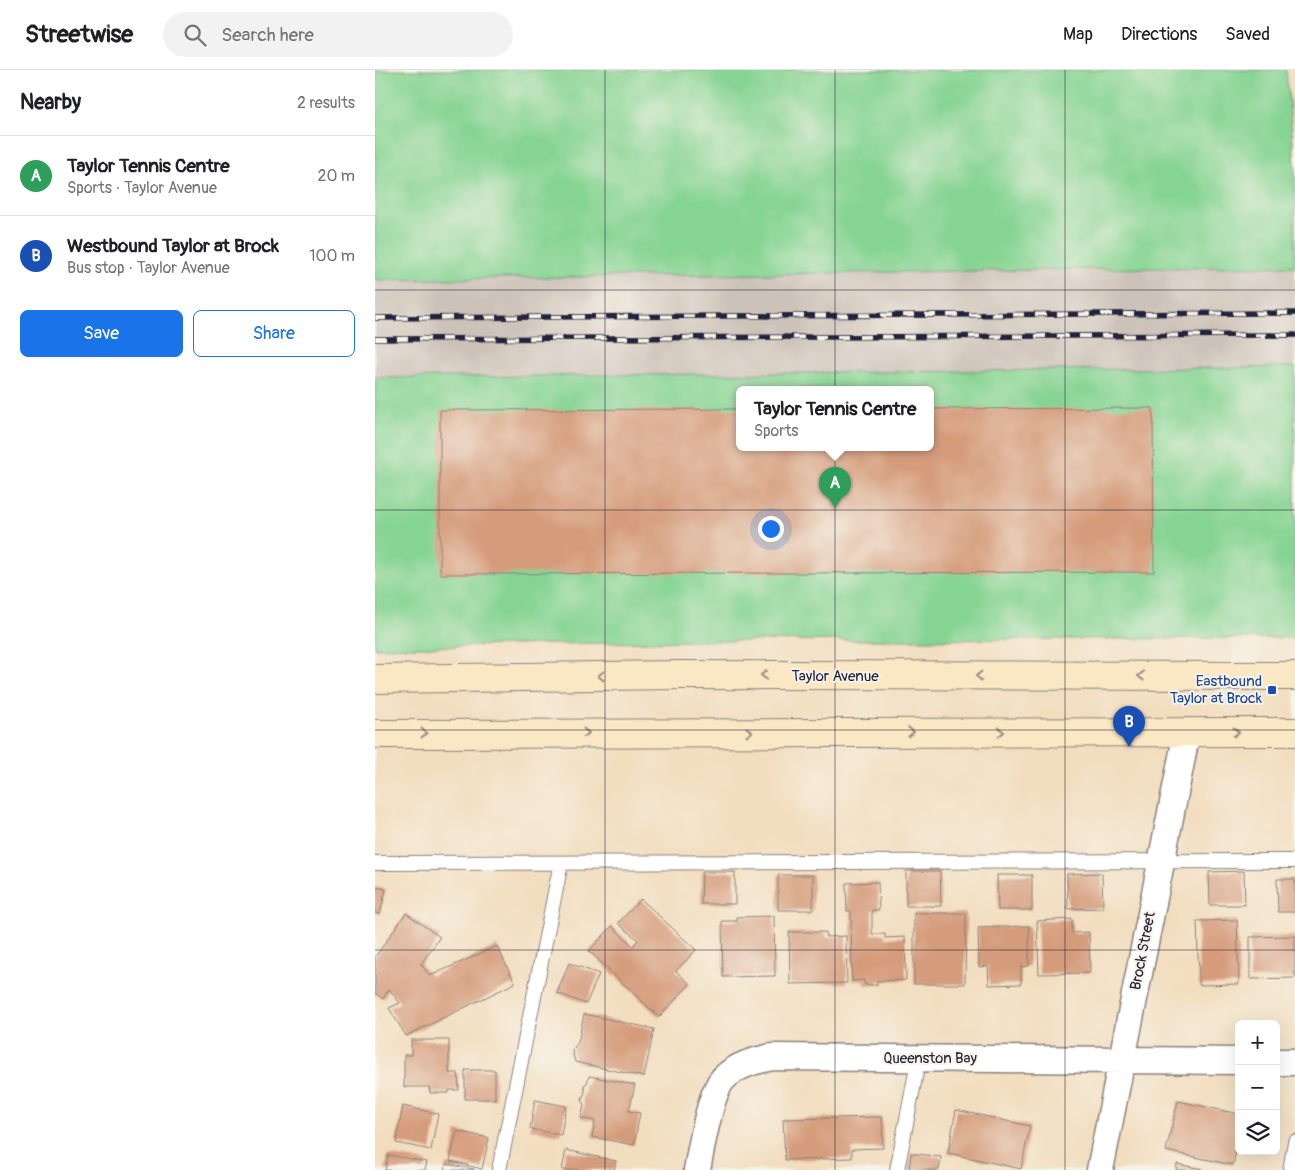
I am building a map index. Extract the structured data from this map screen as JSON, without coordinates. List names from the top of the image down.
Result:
{
  "streets": {
    "main road": ["Taylor Avenue"],
    "street": ["Brock Street", "Queenston Bay"]
  },
  "crossings": [
    ["Brock Street", "Queenston Bay"]
  ],
  "places": {
    "transit": ["Eastbound Taylor at Brock"]
  },
  "page": {
    "header": "Streetwise",
    "search": "Search here",
    "nav": ["Map", "Directions", "Saved"],
    "heading": ["Nearby", "2 results"],
    "list": [
      {
        "mark": "A",
        "name": "Taylor Tennis Centre",
        "note": "Sports · Taylor Avenue",
        "value": "20 m"
      },
      {
        "mark": "B",
        "name": "Westbound Taylor at Brock",
        "note": "Bus stop · Taylor Avenue",
        "value": "100 m"
      }
    ],
    "buttons": ["Save", "Share"],
    "popup": ["Taylor Tennis Centre", "Sports"],
    "pins": ["A", "B"],
    "map_buttons": ["+", "−"]
  }
}
